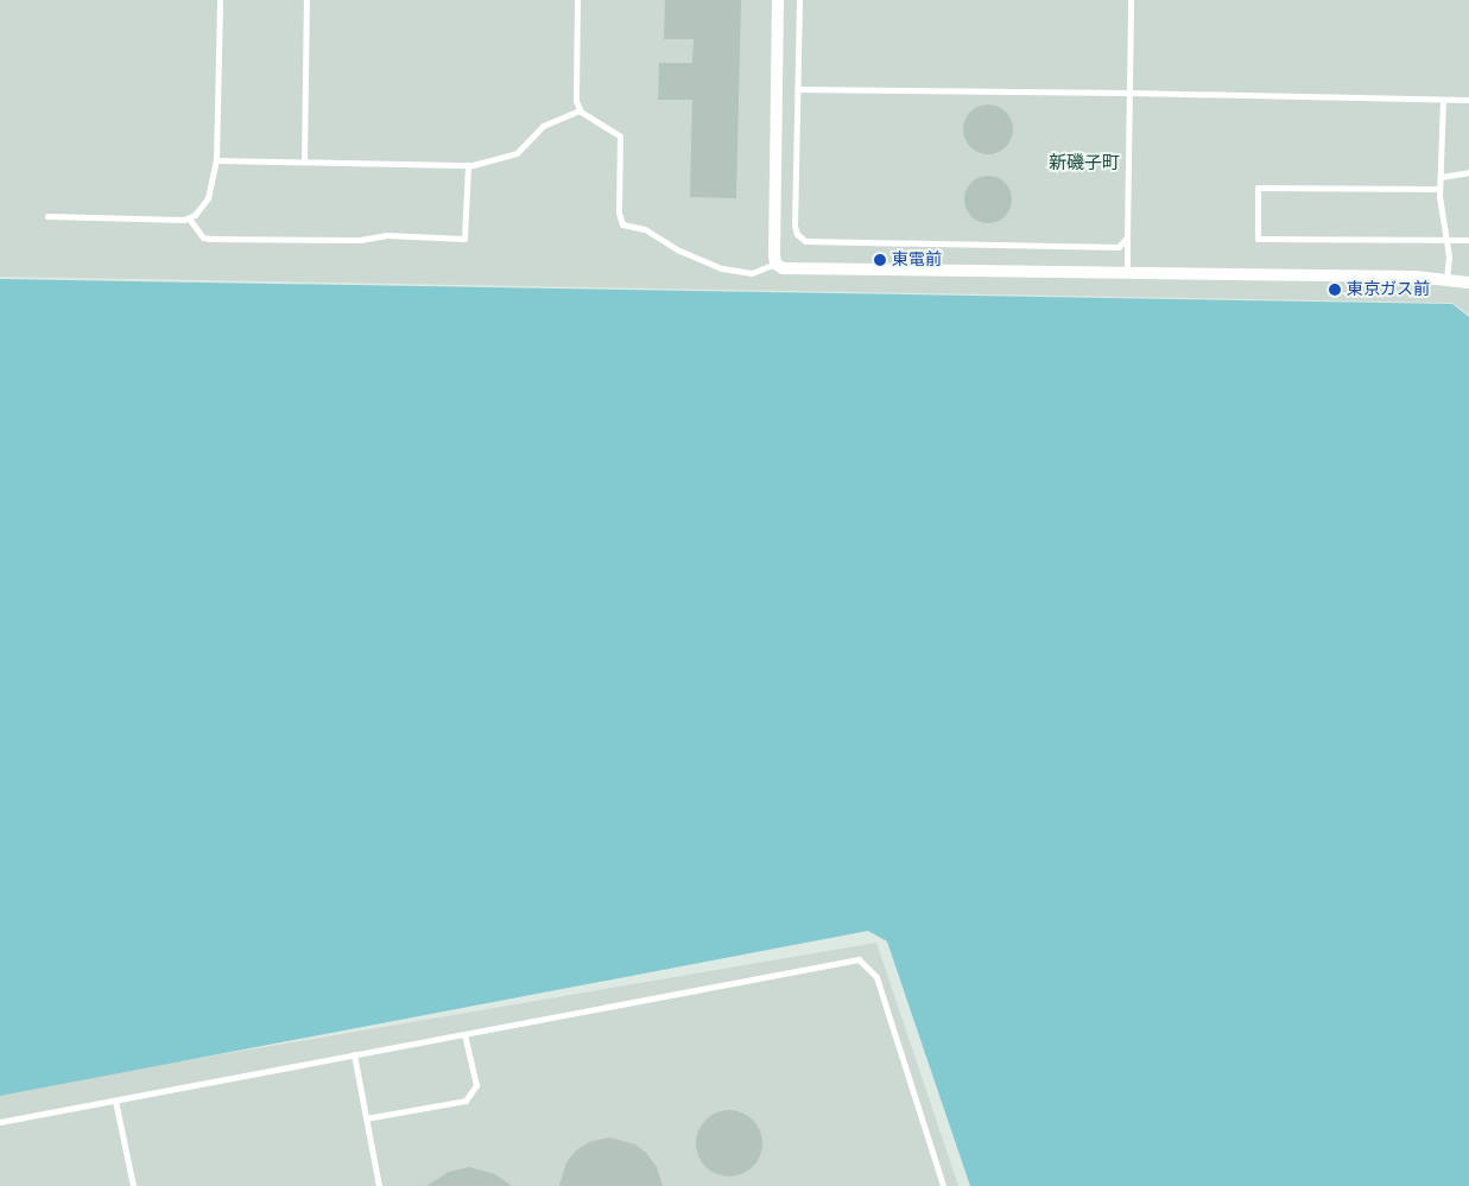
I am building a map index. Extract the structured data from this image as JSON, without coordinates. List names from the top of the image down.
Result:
{
  "districts": ["新磯子町"],
  "places": ["東電前", "東京ガス前"]
}
